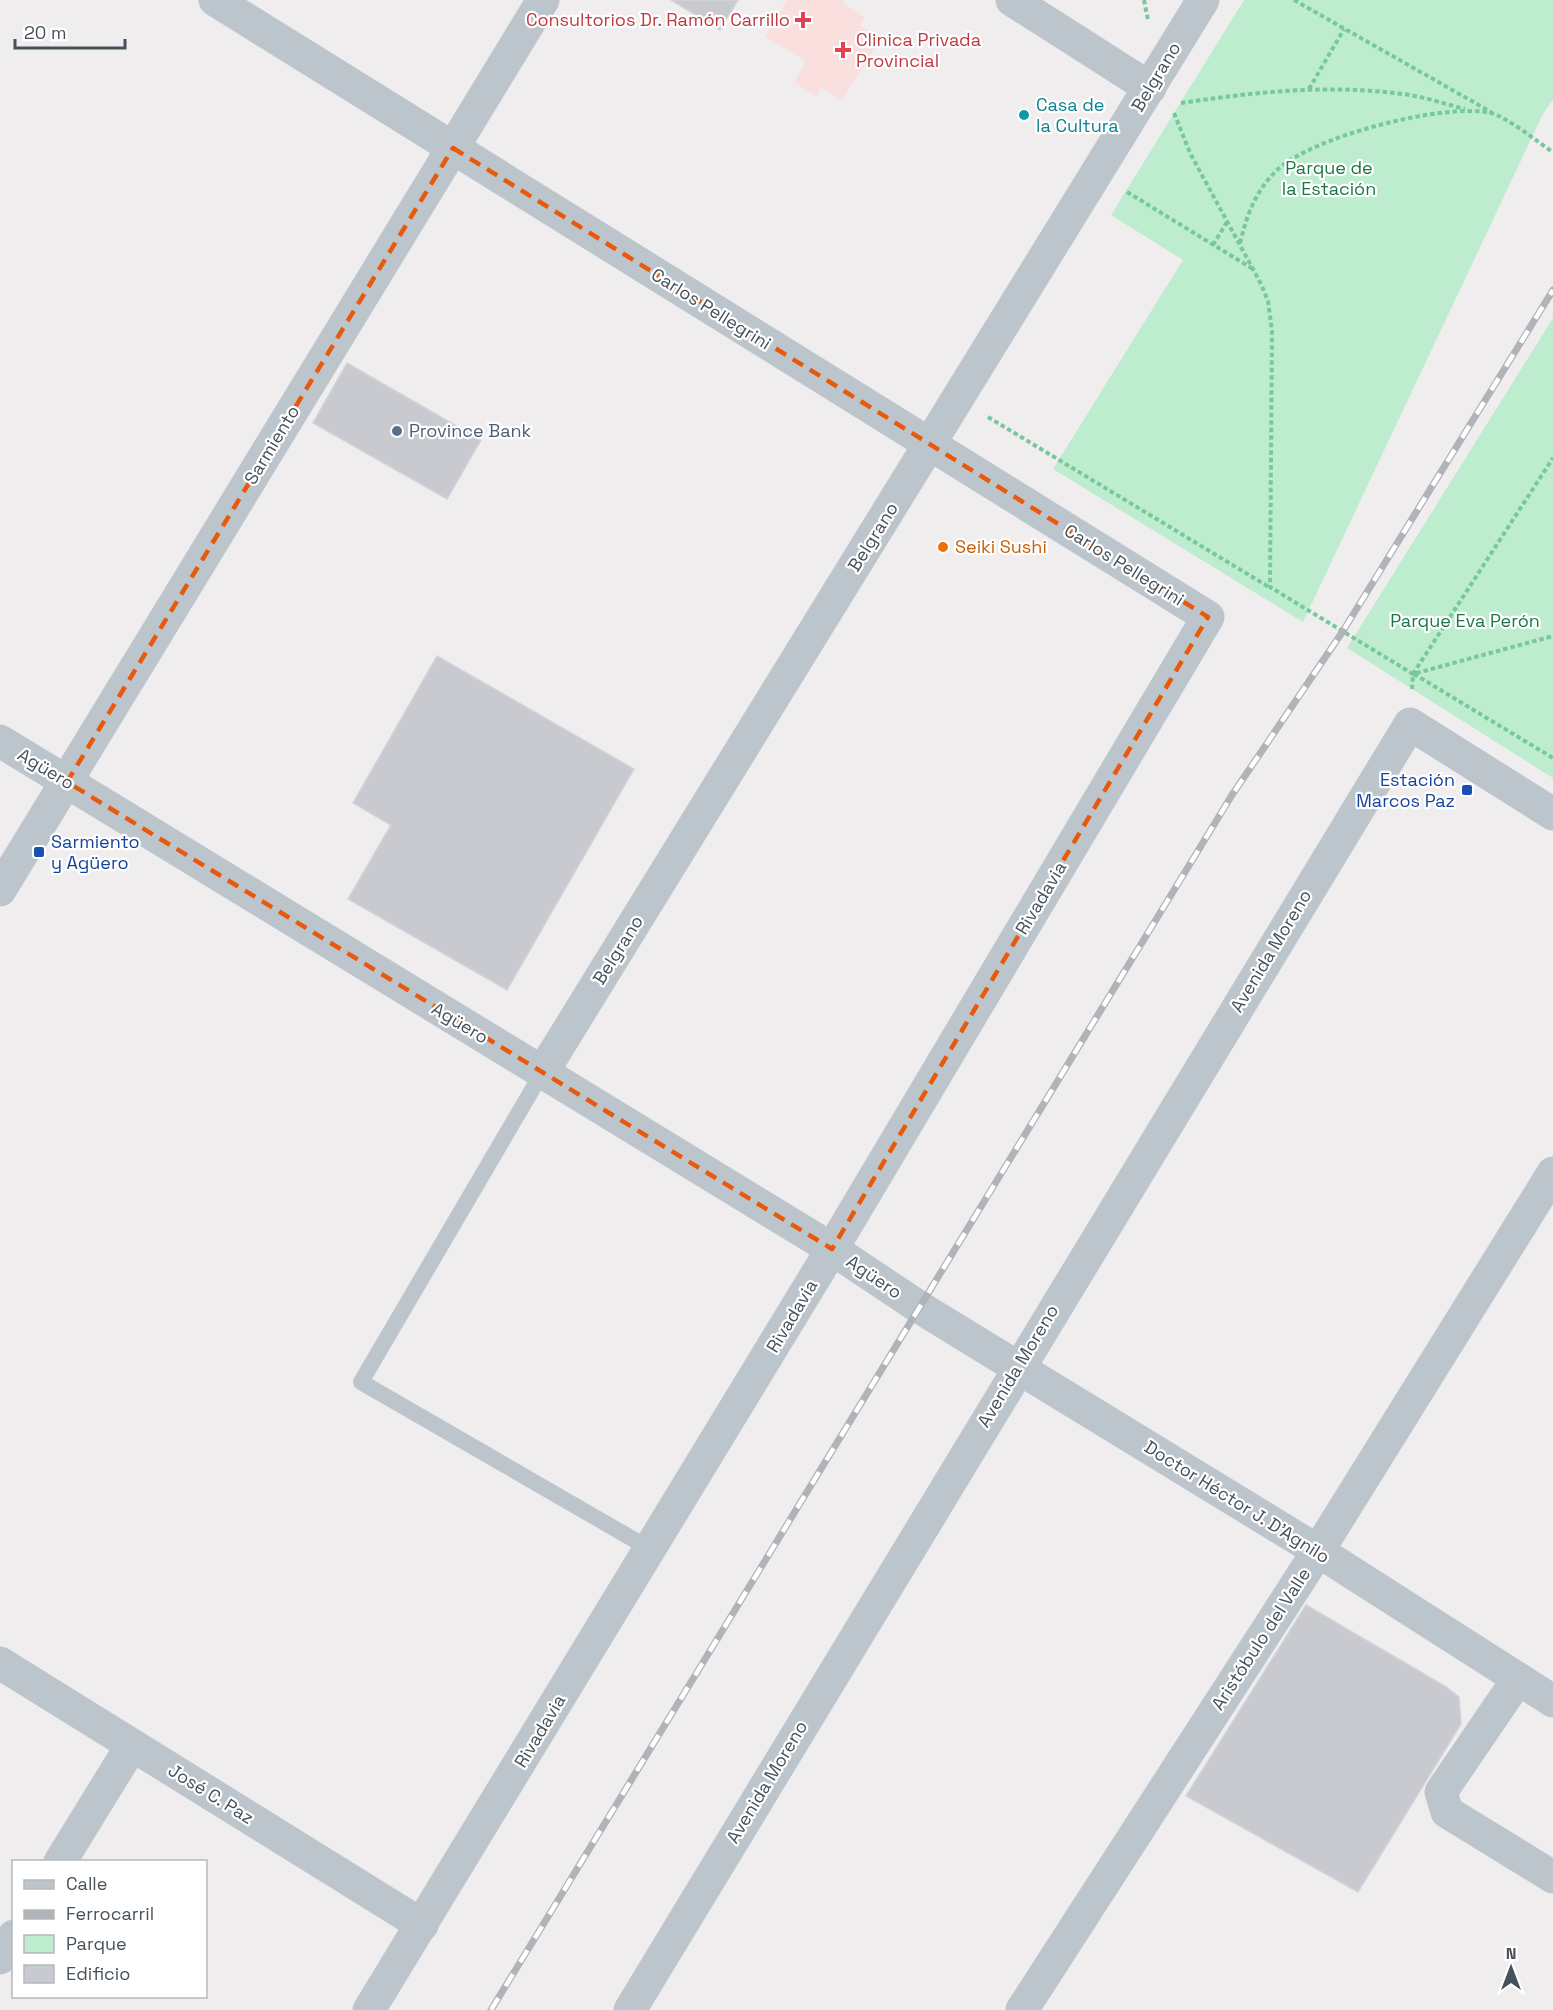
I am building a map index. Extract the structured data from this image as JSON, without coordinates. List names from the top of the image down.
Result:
{
  "streets": {
    "street": [
      "Belgrano",
      "Carlos Pellegrini",
      "Sarmiento",
      "Agüero",
      "Rivadavia",
      "Avenida Moreno",
      "Doctor Héctor J. D'Agnilo",
      "Aristóbulo del Valle",
      "José C. Paz"
    ]
  },
  "crossings": [
    ["Belgrano", "Carlos Pellegrini"],
    ["Belgrano", "Agüero"],
    ["Carlos Pellegrini", "Sarmiento"],
    ["Carlos Pellegrini", "Rivadavia"],
    ["Sarmiento", "Agüero"],
    ["Agüero", "Rivadavia"],
    ["Agüero", "Doctor Héctor J. D'Agnilo"],
    ["Rivadavia", "José C. Paz"],
    ["Avenida Moreno", "Doctor Héctor J. D'Agnilo"],
    ["Doctor Héctor J. D'Agnilo", "Aristóbulo del Valle"]
  ],
  "parks": ["Parque de la Estación", "Parque Eva Perón"],
  "places": {
    "health": ["Consultorios Dr. Ramón Carrillo", "Clinica Privada Provincial"],
    "other": ["Casa de la Cultura", "Province Bank", "Seiki Sushi"],
    "transit": ["Estación Marcos Paz", "Sarmiento y Agüero"]
  },
  "legend": [
    "Calle",
    "Ferrocarril",
    "Parque",
    "Edificio"
  ],
  "scale_bar": "20 m",
  "north": "top"
}
